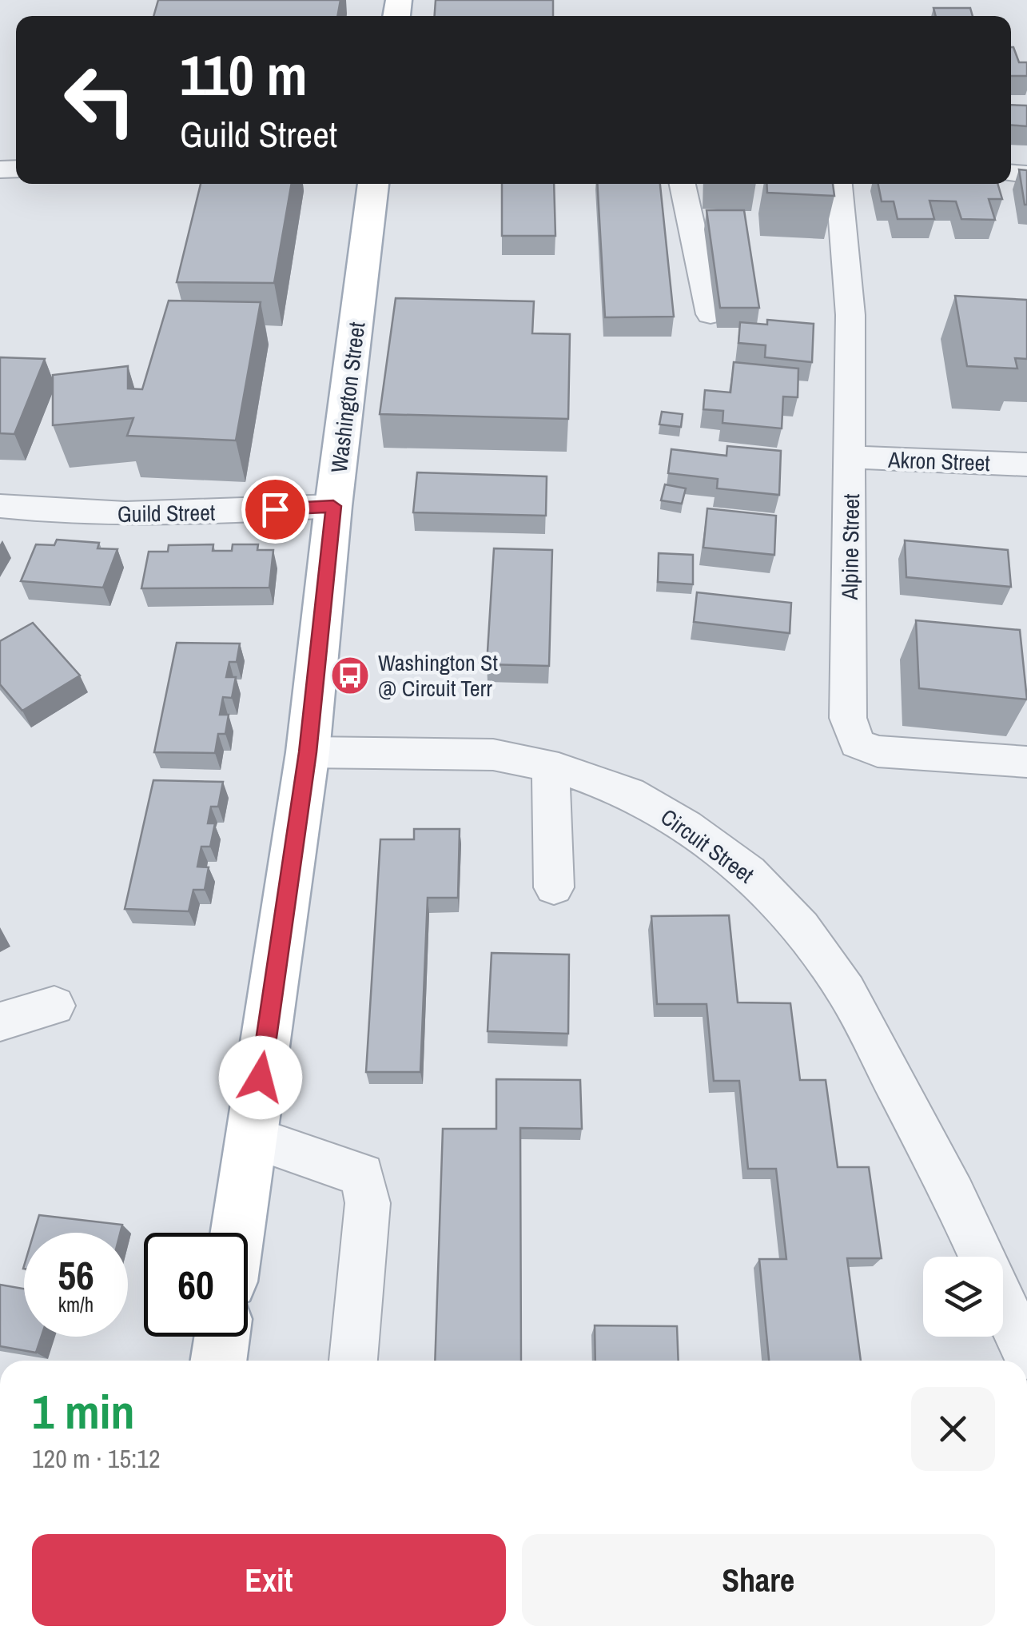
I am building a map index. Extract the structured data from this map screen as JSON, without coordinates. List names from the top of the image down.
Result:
{
  "streets": {
    "main road": ["Washington Street"],
    "street": [
      "Akron Street",
      "Guild Street",
      "Alpine Street",
      "Circuit Street"
    ]
  },
  "crossings": [
    ["Washington Street", "Guild Street"],
    ["Washington Street", "Circuit Street"],
    ["Akron Street", "Alpine Street"]
  ],
  "places": {
    "bus stop": ["Washington St @ Circuit Terr"]
  },
  "page": {
    "turn": ["110 m", "Guild Street"],
    "speed": "56 km/h",
    "limit": "60",
    "heading": ["1 min", "120 m · 15:12"],
    "buttons": ["Exit", "Share"]
  }
}
